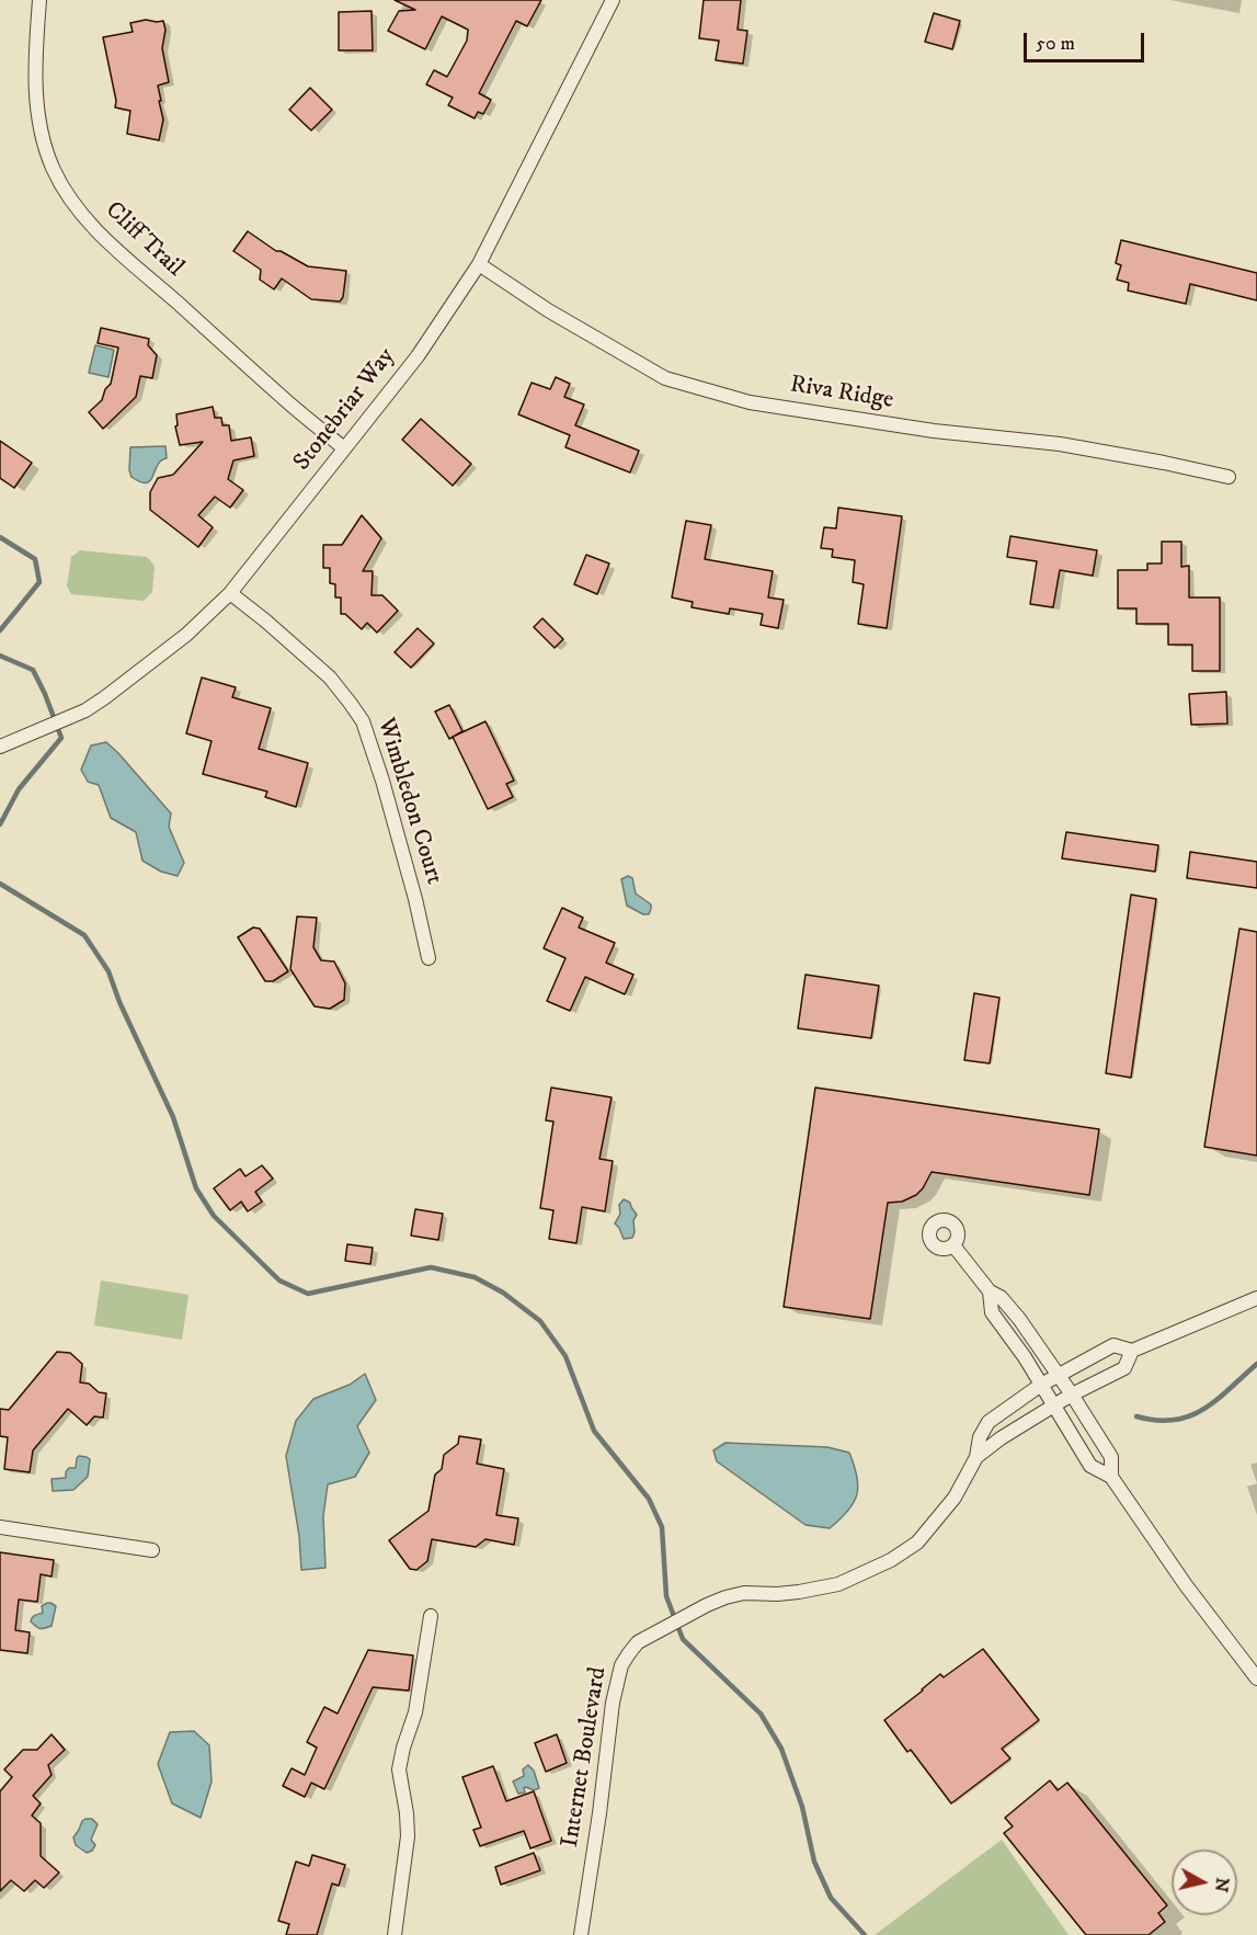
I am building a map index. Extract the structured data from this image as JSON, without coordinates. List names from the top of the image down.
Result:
{
  "streets": {
    "street": [
      "Cliff Trail",
      "Riva Ridge",
      "Stonebriar Way",
      "Wimbledon Court",
      "Internet Boulevard"
    ]
  },
  "crossings": [
    ["Cliff Trail", "Stonebriar Way"],
    ["Riva Ridge", "Stonebriar Way"],
    ["Stonebriar Way", "Wimbledon Court"]
  ],
  "scale_bar": "50 m",
  "north": "right"
}
